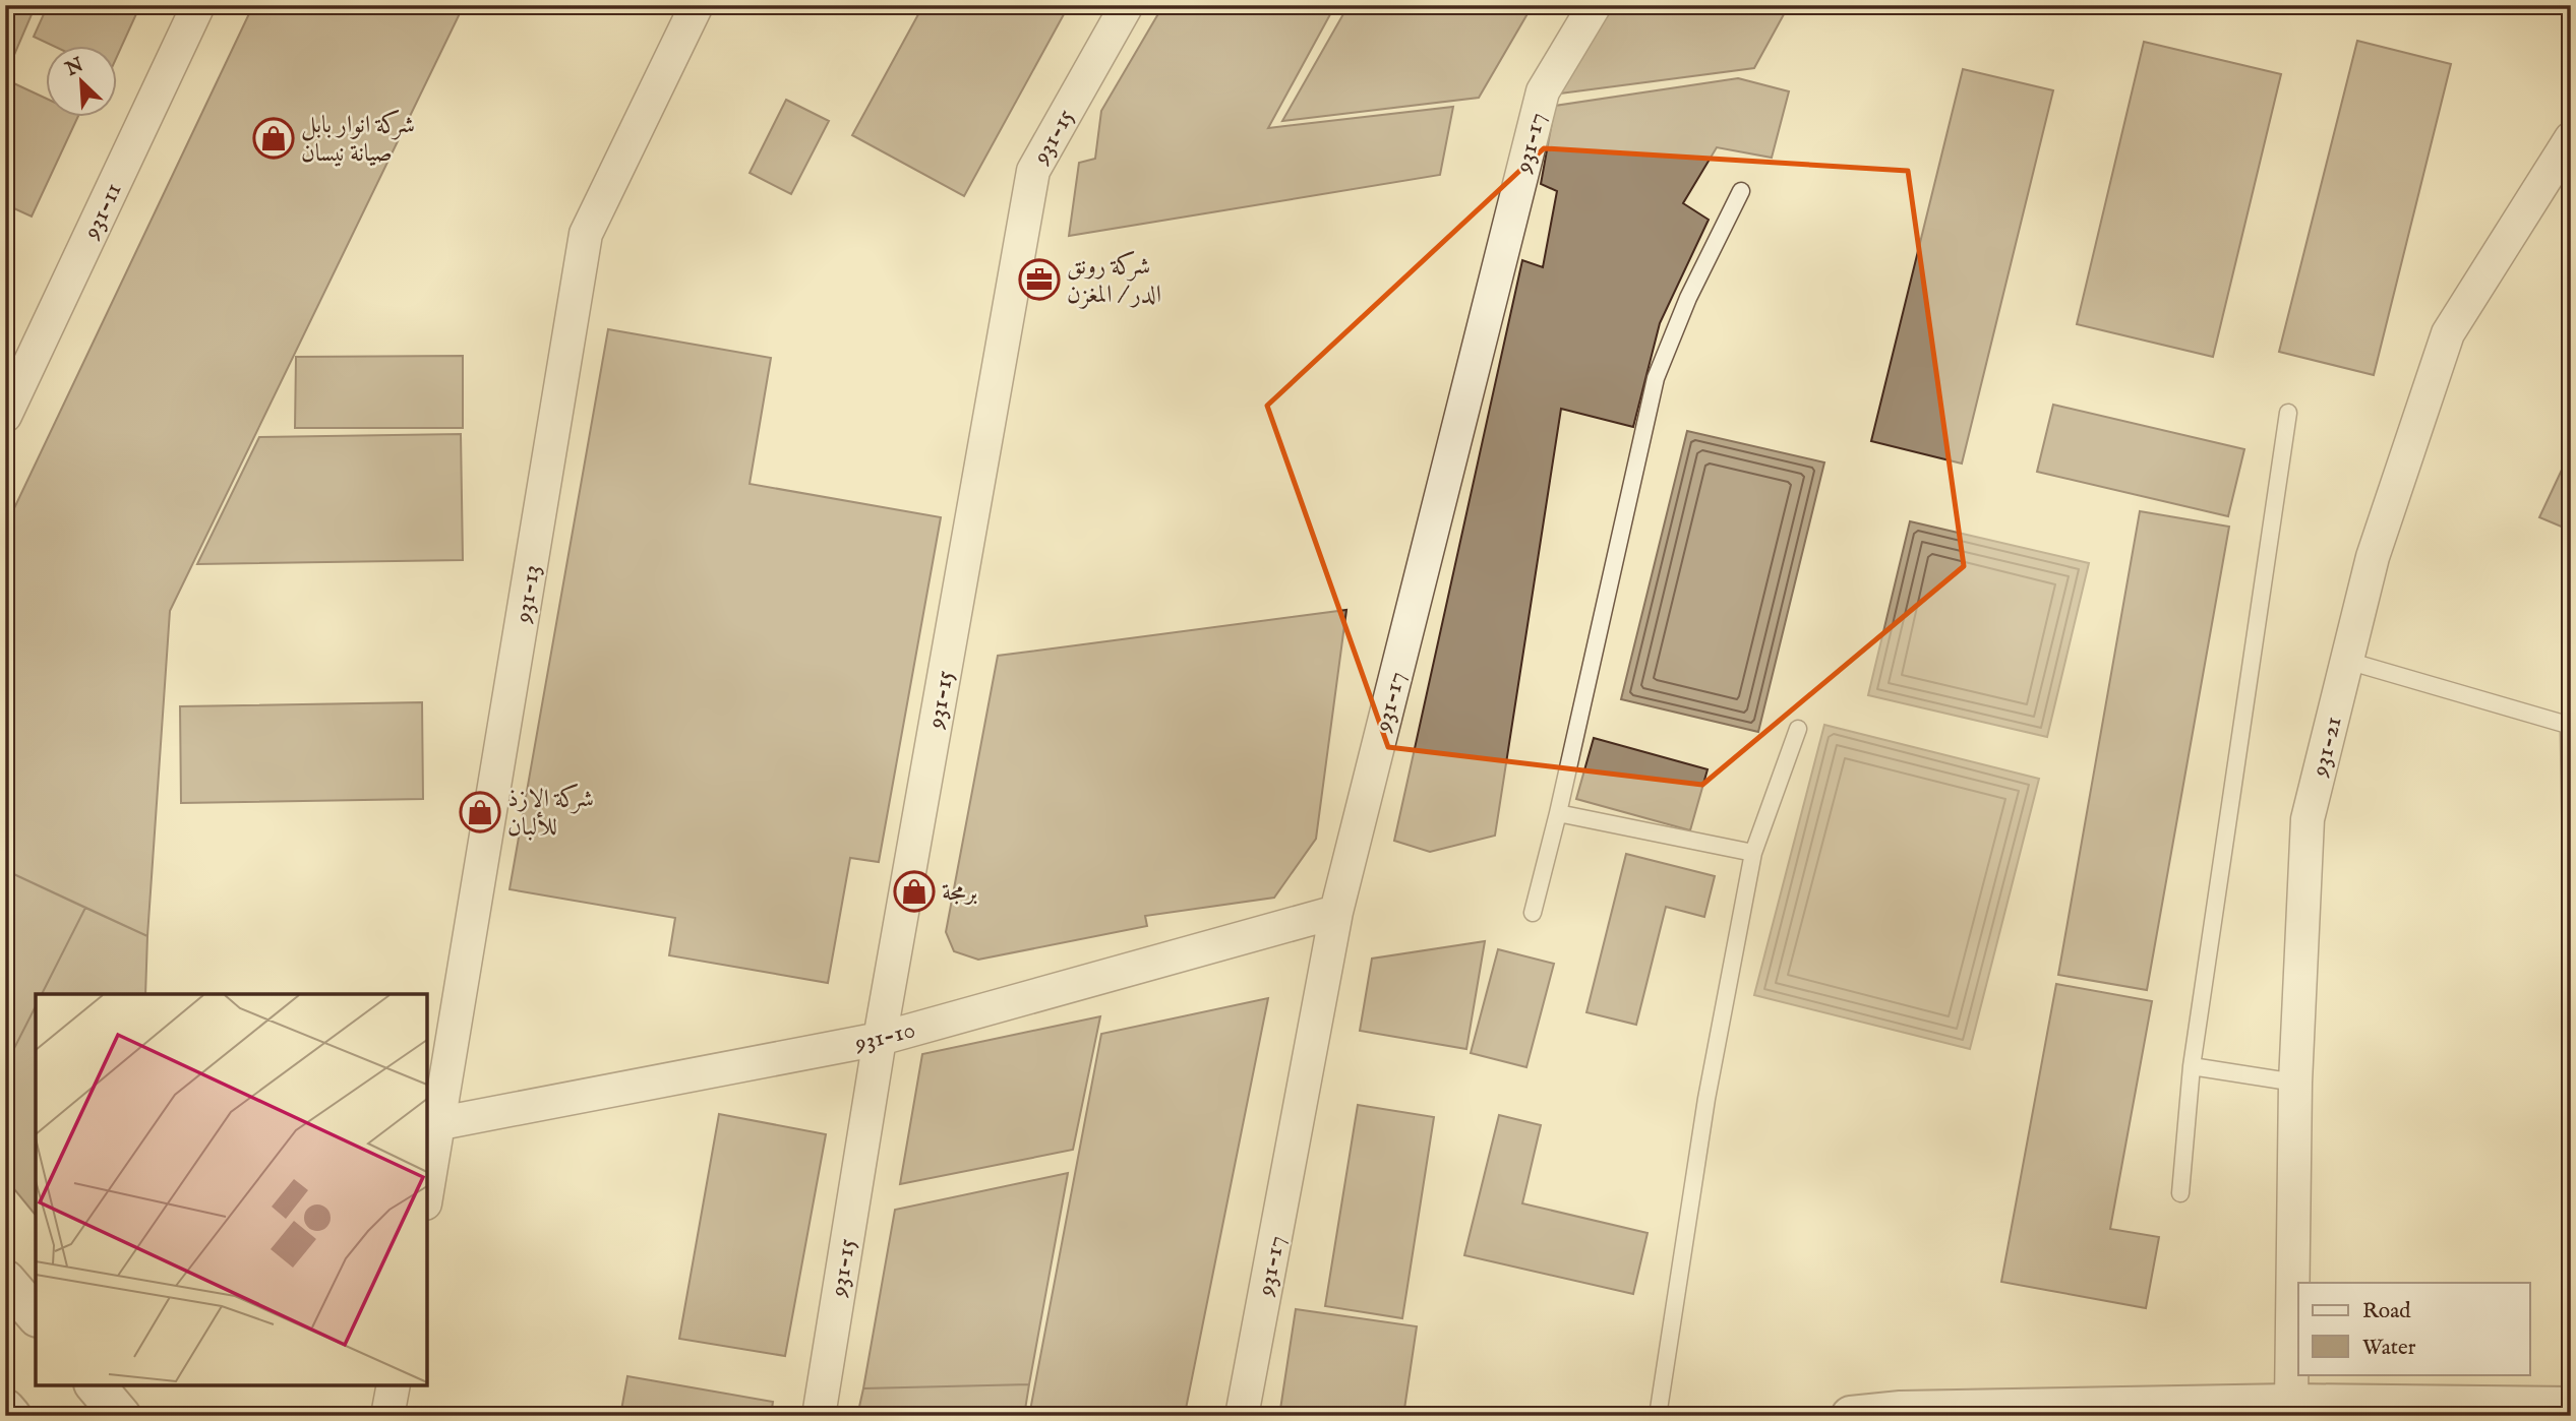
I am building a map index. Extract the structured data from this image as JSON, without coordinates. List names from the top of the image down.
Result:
{
  "streets": {
    "street": [
      "931-15",
      "931-17",
      "931-11",
      "931-13",
      "931-21",
      "931-10"
    ]
  },
  "crossings": [
    ["931-15", "931-10"],
    ["931-17", "931-10"],
    ["931-13", "931-10"]
  ],
  "places": {
    "shop": ["شركة انوار بابل صيانة نيسان", "شركة الازذ للألبان", "برمجة"],
    "office": ["شركة رونق الدر / المغزن"]
  },
  "legend": ["Road", "Water"],
  "north": "top left"
}
